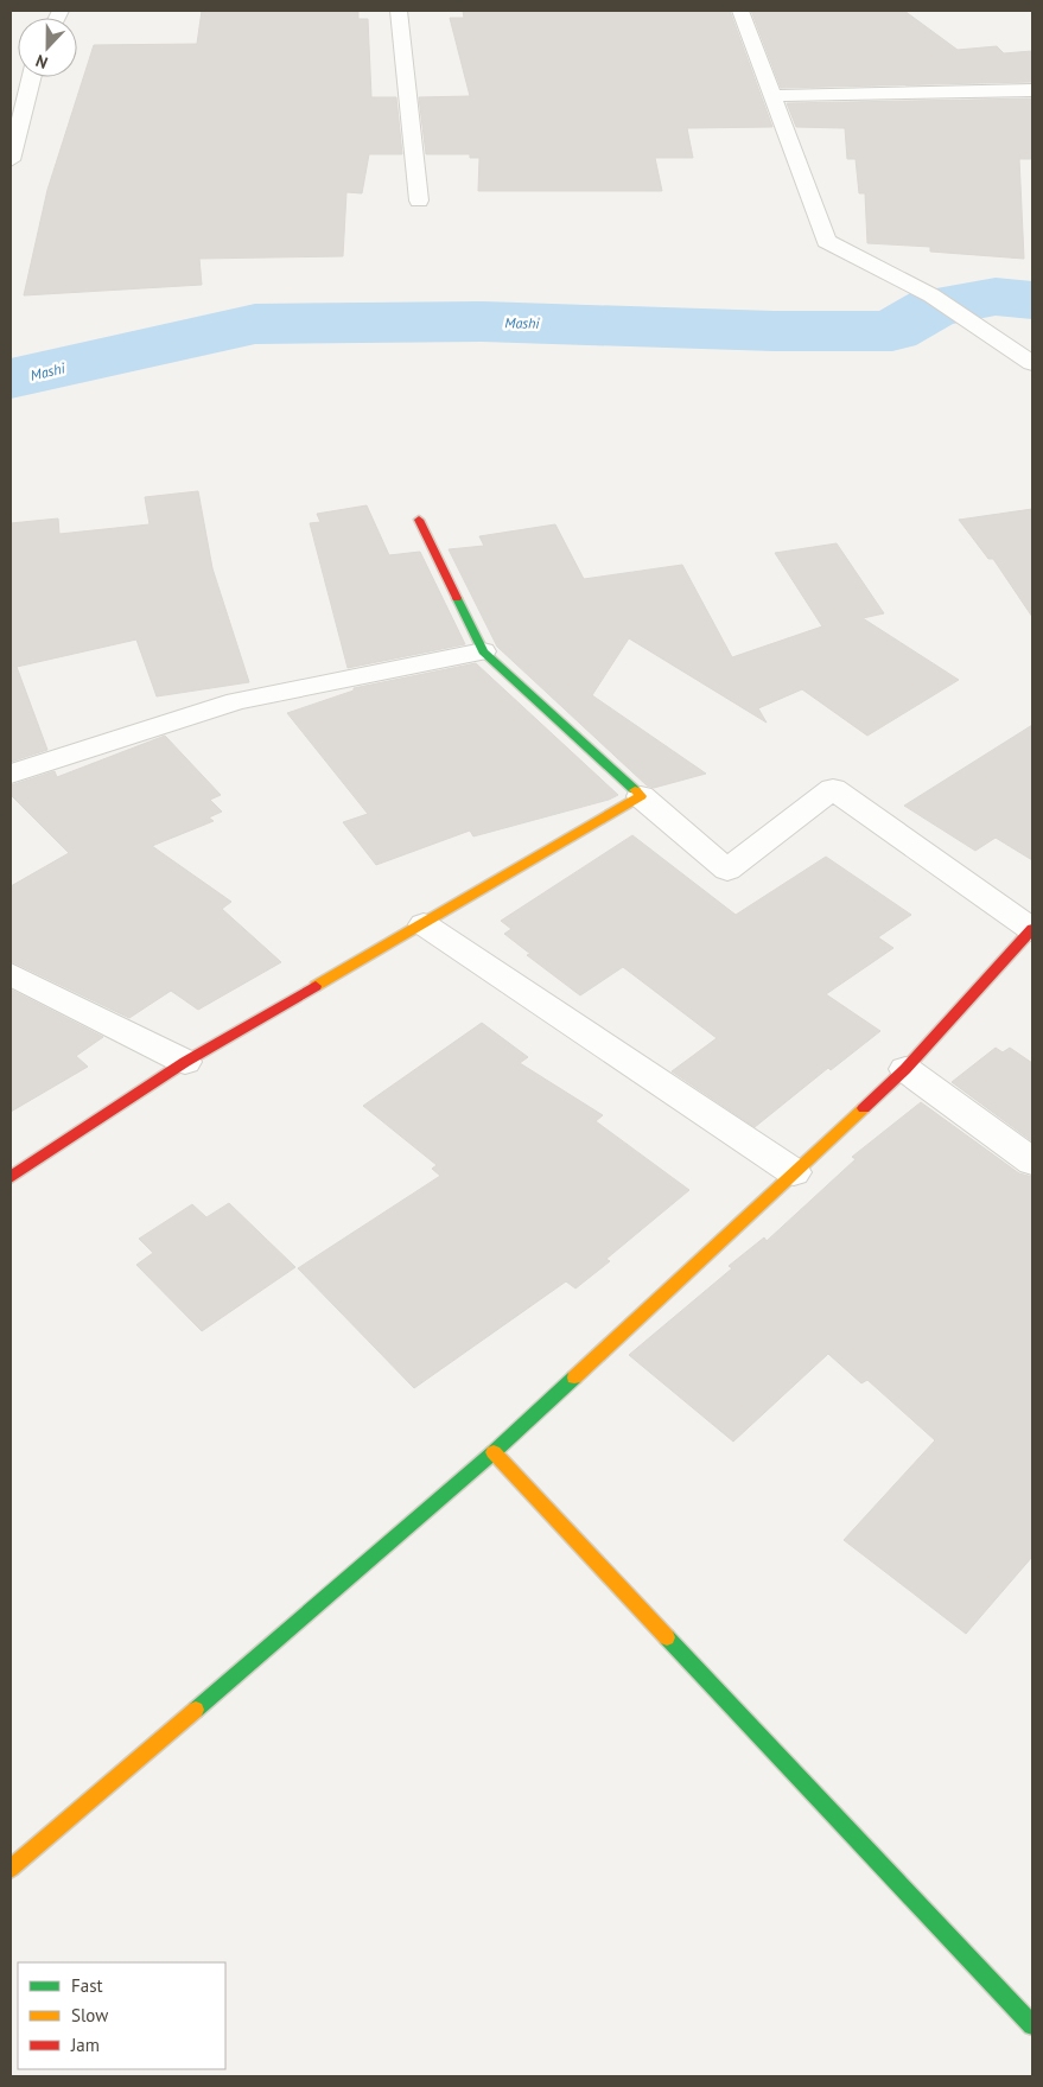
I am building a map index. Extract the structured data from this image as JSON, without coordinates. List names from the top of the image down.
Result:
{
  "water": ["Mashi"],
  "legend": ["Fast", "Slow", "Jam"],
  "north": "bottom"
}
